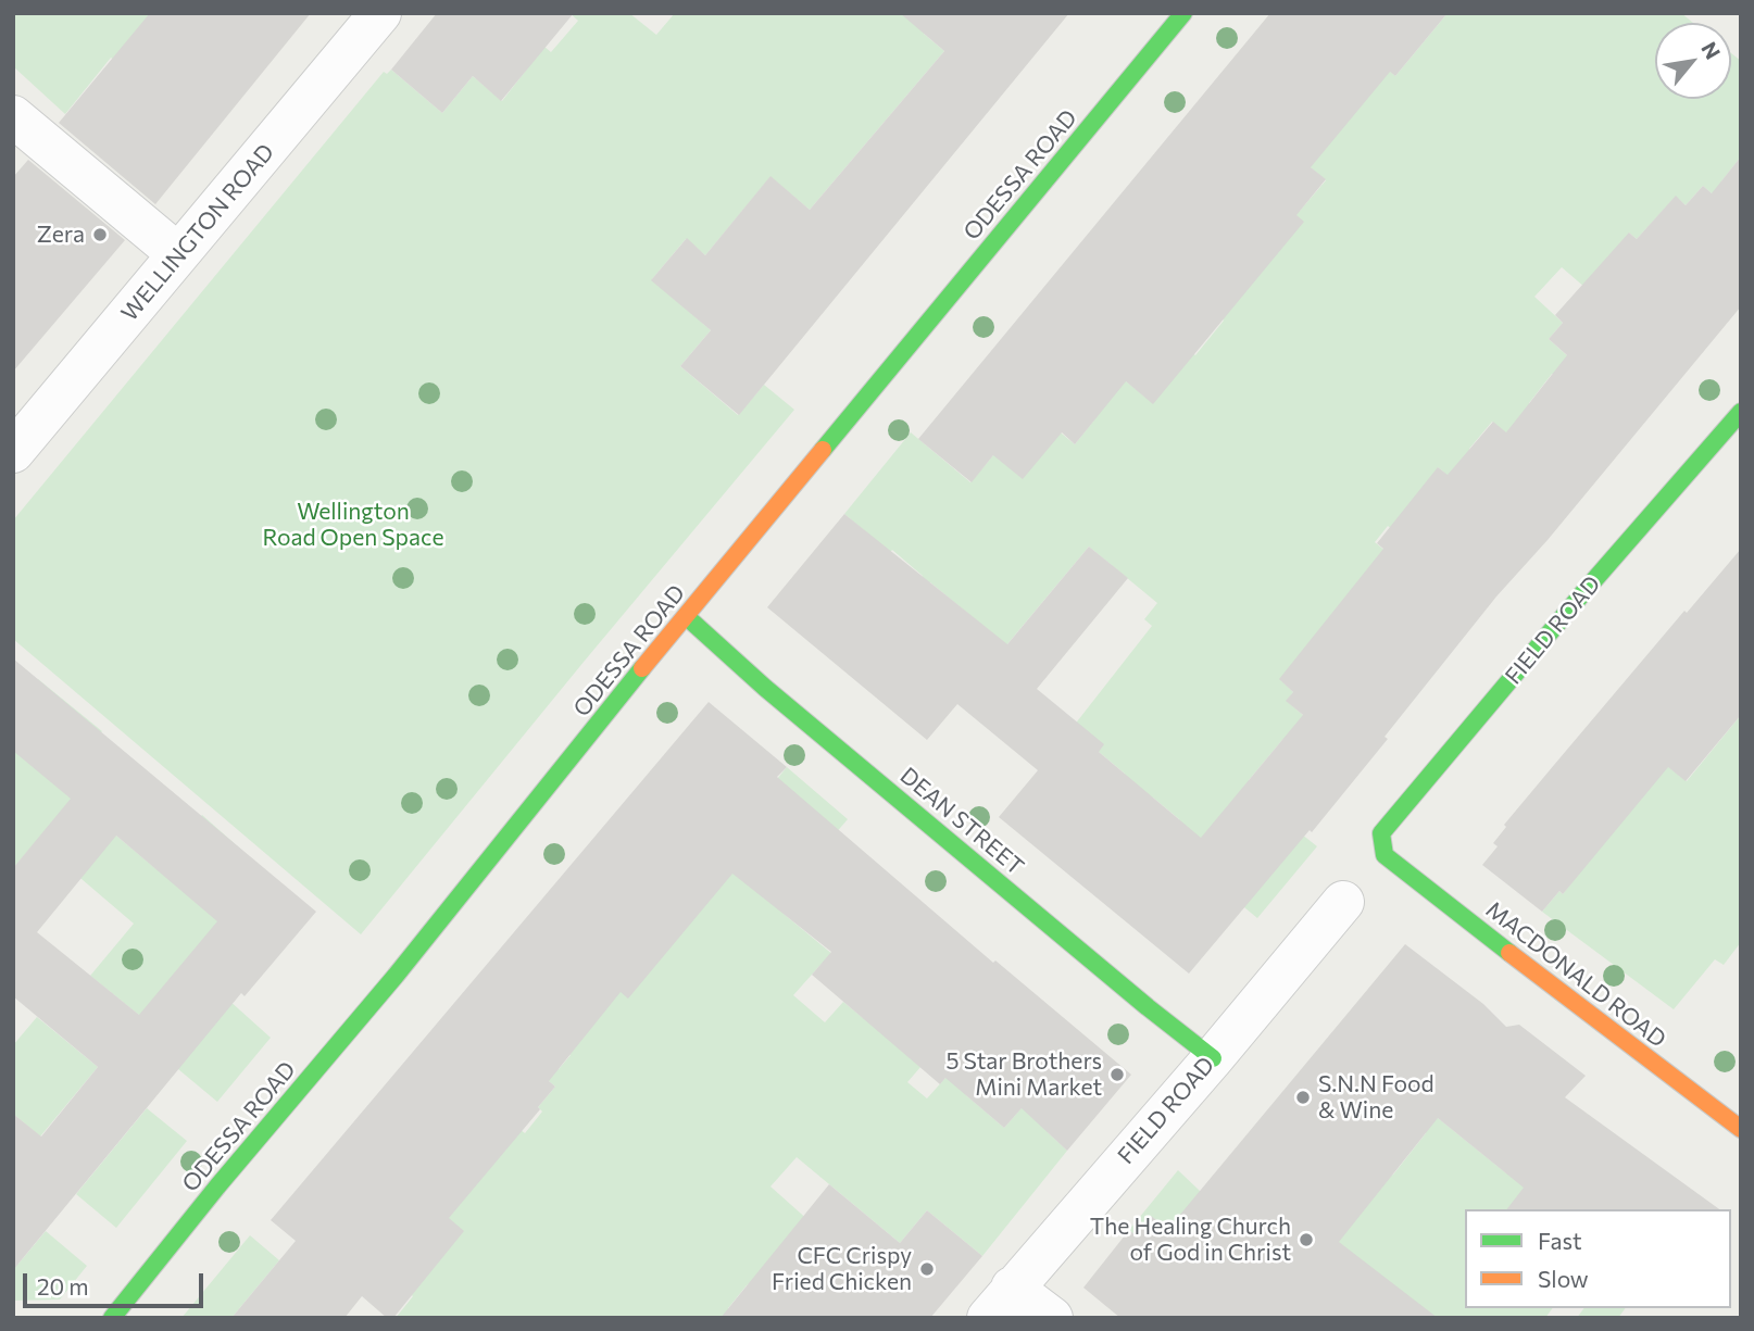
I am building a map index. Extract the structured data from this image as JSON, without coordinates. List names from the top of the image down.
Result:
{
  "streets": {
    "street": [
      "ODESSA ROAD",
      "WELLINGTON ROAD",
      "FIELD ROAD",
      "DEAN STREET",
      "MACDONALD ROAD"
    ]
  },
  "crossings": [
    ["ODESSA ROAD", "DEAN STREET"],
    ["FIELD ROAD", "DEAN STREET"],
    ["FIELD ROAD", "MACDONALD ROAD"]
  ],
  "parks": ["Wellington Road Open Space"],
  "places": [
    "Zera",
    "5 Star Brothers Mini Market",
    "S.N.N Food & Wine",
    "The Healing Church of God in Christ",
    "CFC Crispy Fried Chicken"
  ],
  "legend": ["Fast", "Slow"],
  "scale_bar": "20 m",
  "north": "top right"
}
